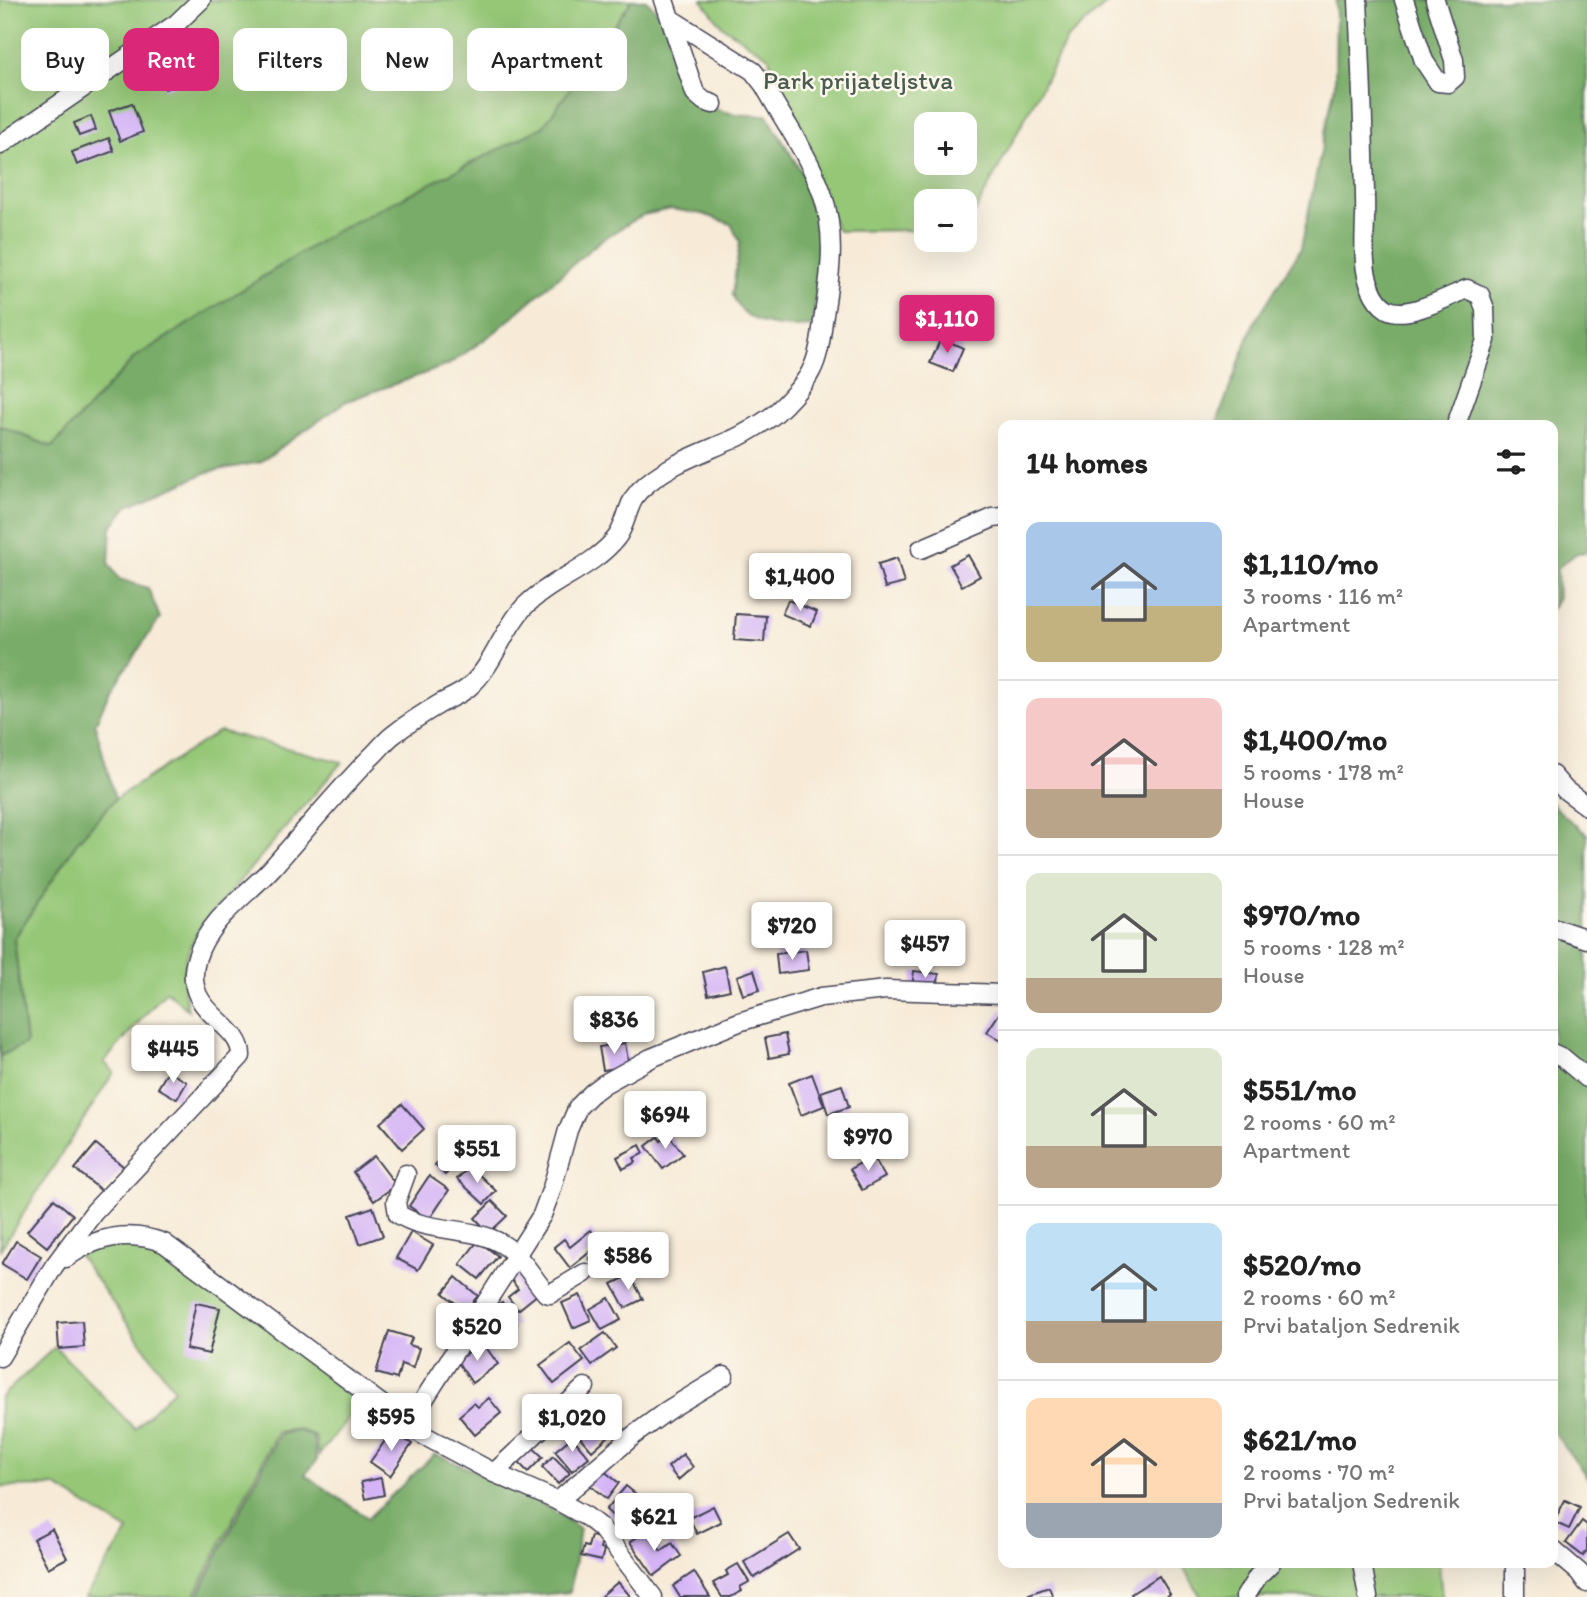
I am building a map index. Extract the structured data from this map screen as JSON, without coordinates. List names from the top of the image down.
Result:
{
  "parks": ["Park prijateljstva"],
  "page": {
    "chip": [
      "Buy",
      "Rent",
      "Filters",
      "New",
      "Apartment"
    ],
    "map_buttons": ["+", "−"],
    "price": [
      "$1,110",
      "$1,400",
      "$720",
      "$457",
      "$836",
      "$445",
      "$694",
      "$970",
      "$551",
      "$586",
      "$520",
      "$595",
      "$1,020",
      "$621"
    ],
    "heading": "14 homes",
    "list": [
      {
        "name": "$1,110/mo",
        "note": "3 rooms · 116 m² · Apartment"
      },
      {
        "name": "$1,400/mo",
        "note": "5 rooms · 178 m² · House"
      },
      {
        "name": "$970/mo",
        "note": "5 rooms · 128 m² · House"
      },
      {
        "name": "$551/mo",
        "note": "2 rooms · 60 m² · Apartment"
      },
      {
        "name": "$520/mo",
        "note": "2 rooms · 60 m² · Prvi bataljon Sedrenik"
      },
      {
        "name": "$621/mo",
        "note": "2 rooms · 70 m² · Prvi bataljon Sedrenik"
      }
    ]
  }
}
